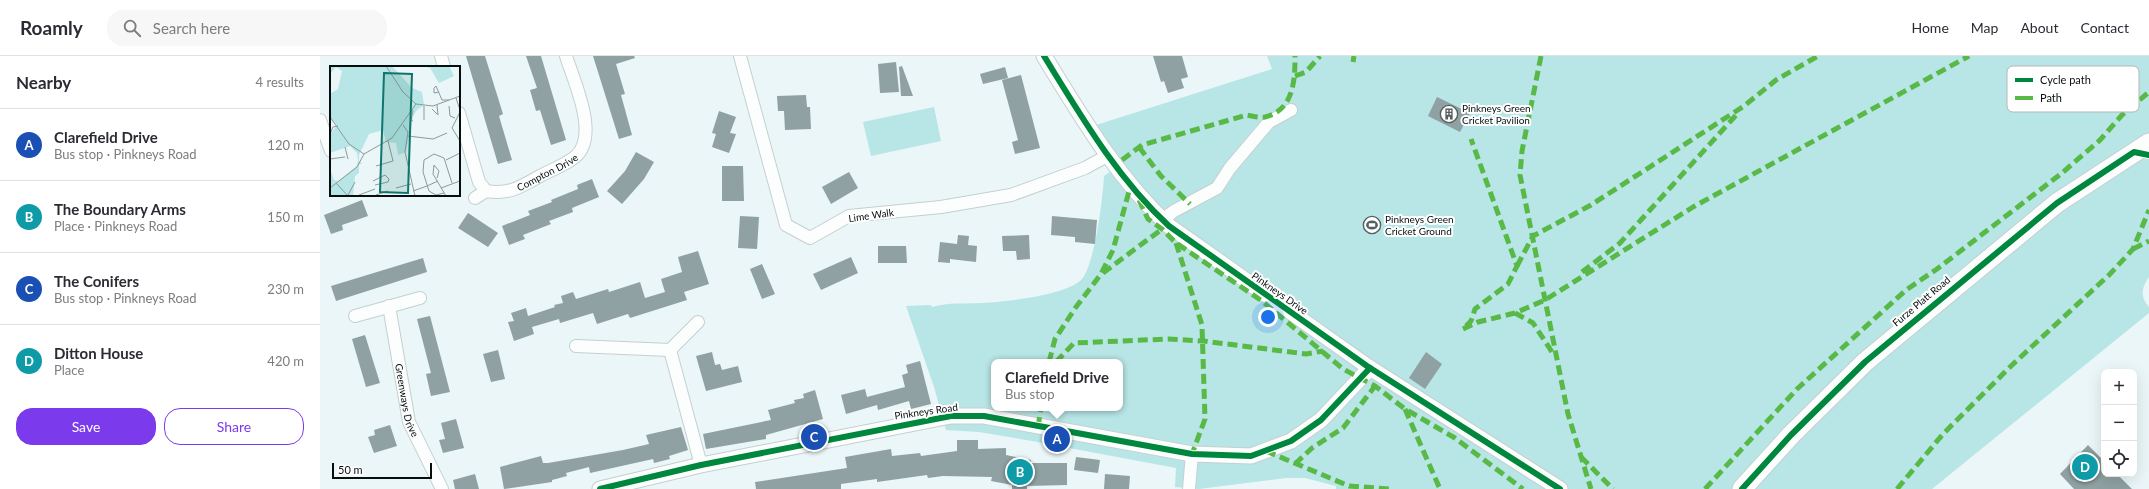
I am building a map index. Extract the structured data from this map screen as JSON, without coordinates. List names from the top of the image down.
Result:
{
  "streets": {
    "main road": ["Furze Platt Road"],
    "street": [
      "Compton Drive",
      "Lime Walk",
      "Pinkneys Drive",
      "Greenways Drive",
      "Pinkneys Road"
    ]
  },
  "crossings": [
    ["Lime Walk", "Pinkneys Drive"],
    ["Pinkneys Drive", "Pinkneys Road"]
  ],
  "places": {
    "building": ["Pinkneys Green Cricket Pavilion"],
    "sports": ["Pinkneys Green Cricket Ground"]
  },
  "legend": ["Cycle path", "Path"],
  "scale_bar": "50 m",
  "page": {
    "header": "Roamly",
    "search": "Search here",
    "nav": [
      "Home",
      "Map",
      "About",
      "Contact"
    ],
    "heading": ["Nearby", "4 results"],
    "list": [
      {
        "mark": "A",
        "name": "Clarefield Drive",
        "note": "Bus stop · Pinkneys Road",
        "value": "120 m"
      },
      {
        "mark": "B",
        "name": "The Boundary Arms",
        "note": "Place · Pinkneys Road",
        "value": "150 m"
      },
      {
        "mark": "C",
        "name": "The Conifers",
        "note": "Bus stop · Pinkneys Road",
        "value": "230 m"
      },
      {
        "mark": "D",
        "name": "Ditton House",
        "note": "Place",
        "value": "420 m"
      }
    ],
    "popup": ["Clarefield Drive", "Bus stop"],
    "map_buttons": ["+", "−"],
    "buttons": ["Save", "Share"],
    "pins": [
      "C",
      "A",
      "D",
      "B"
    ],
    "scale": "50 m"
  }
}
